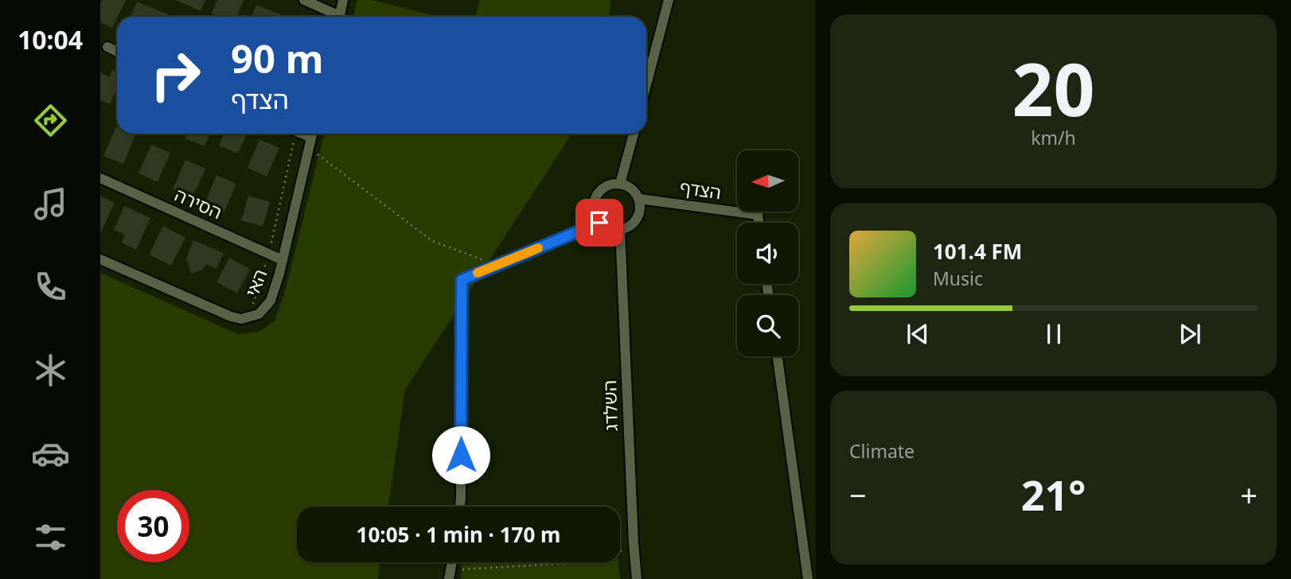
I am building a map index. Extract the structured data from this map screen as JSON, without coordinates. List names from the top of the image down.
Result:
{
  "streets": {
    "street": [
      "הצדף",
      "הסירה",
      "האי",
      "השלדג"
    ]
  },
  "crossings": [
    ["הצדף", "השלדג"],
    ["הסירה", "האי"]
  ],
  "north": "left",
  "page": {
    "tabs": "10:04",
    "tile": [
      ["20", "km/h"],
      "Climate"
    ],
    "turn": ["90 m", "הצדף"],
    "song": ["101.4 FM", "Music"],
    "heat": ["−", "21°", "+"],
    "limit": "30",
    "trip": "10:05 · 1 min · 170 m"
  }
}
